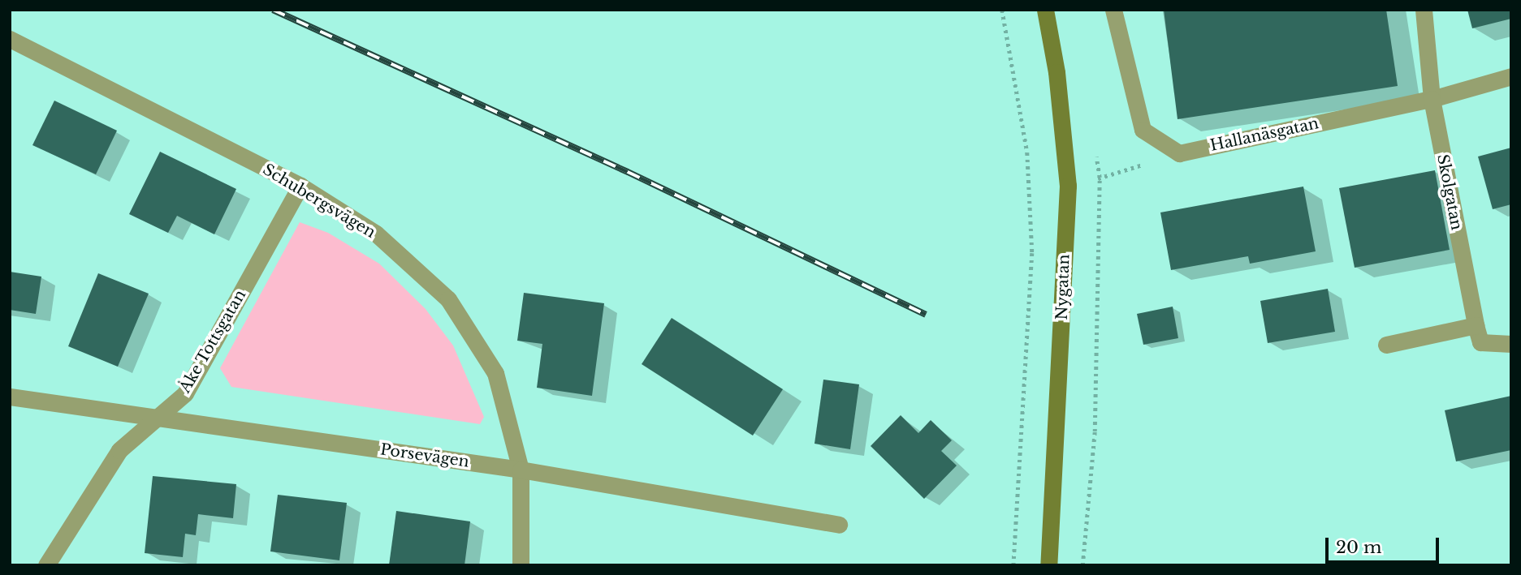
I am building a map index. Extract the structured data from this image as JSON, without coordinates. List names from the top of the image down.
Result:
{
  "streets": {
    "street": [
      "Hallanäsgatan",
      "Skolgatan",
      "Schubergsvägen",
      "Nygatan",
      "Åke Tottsgatan",
      "Porsevägen"
    ]
  },
  "crossings": [
    ["Hallanäsgatan", "Skolgatan"],
    ["Schubergsvägen", "Åke Tottsgatan"],
    ["Schubergsvägen", "Porsevägen"],
    ["Åke Tottsgatan", "Porsevägen"]
  ],
  "scale_bar": "20 m"
}
